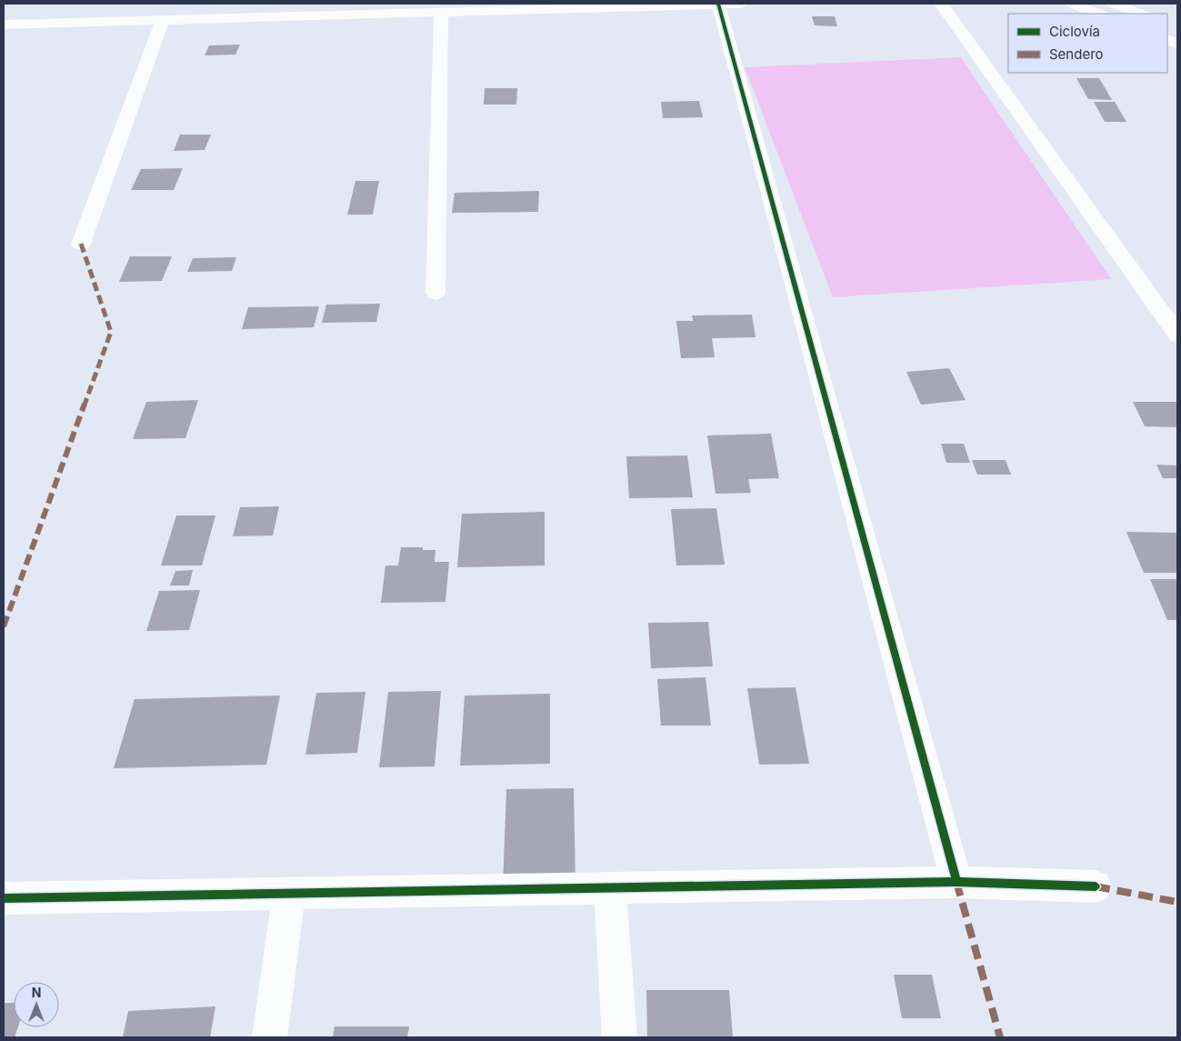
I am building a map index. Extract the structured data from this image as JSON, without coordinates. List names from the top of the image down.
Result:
{
  "legend": ["Ciclovía", "Sendero"],
  "north": "top"
}
